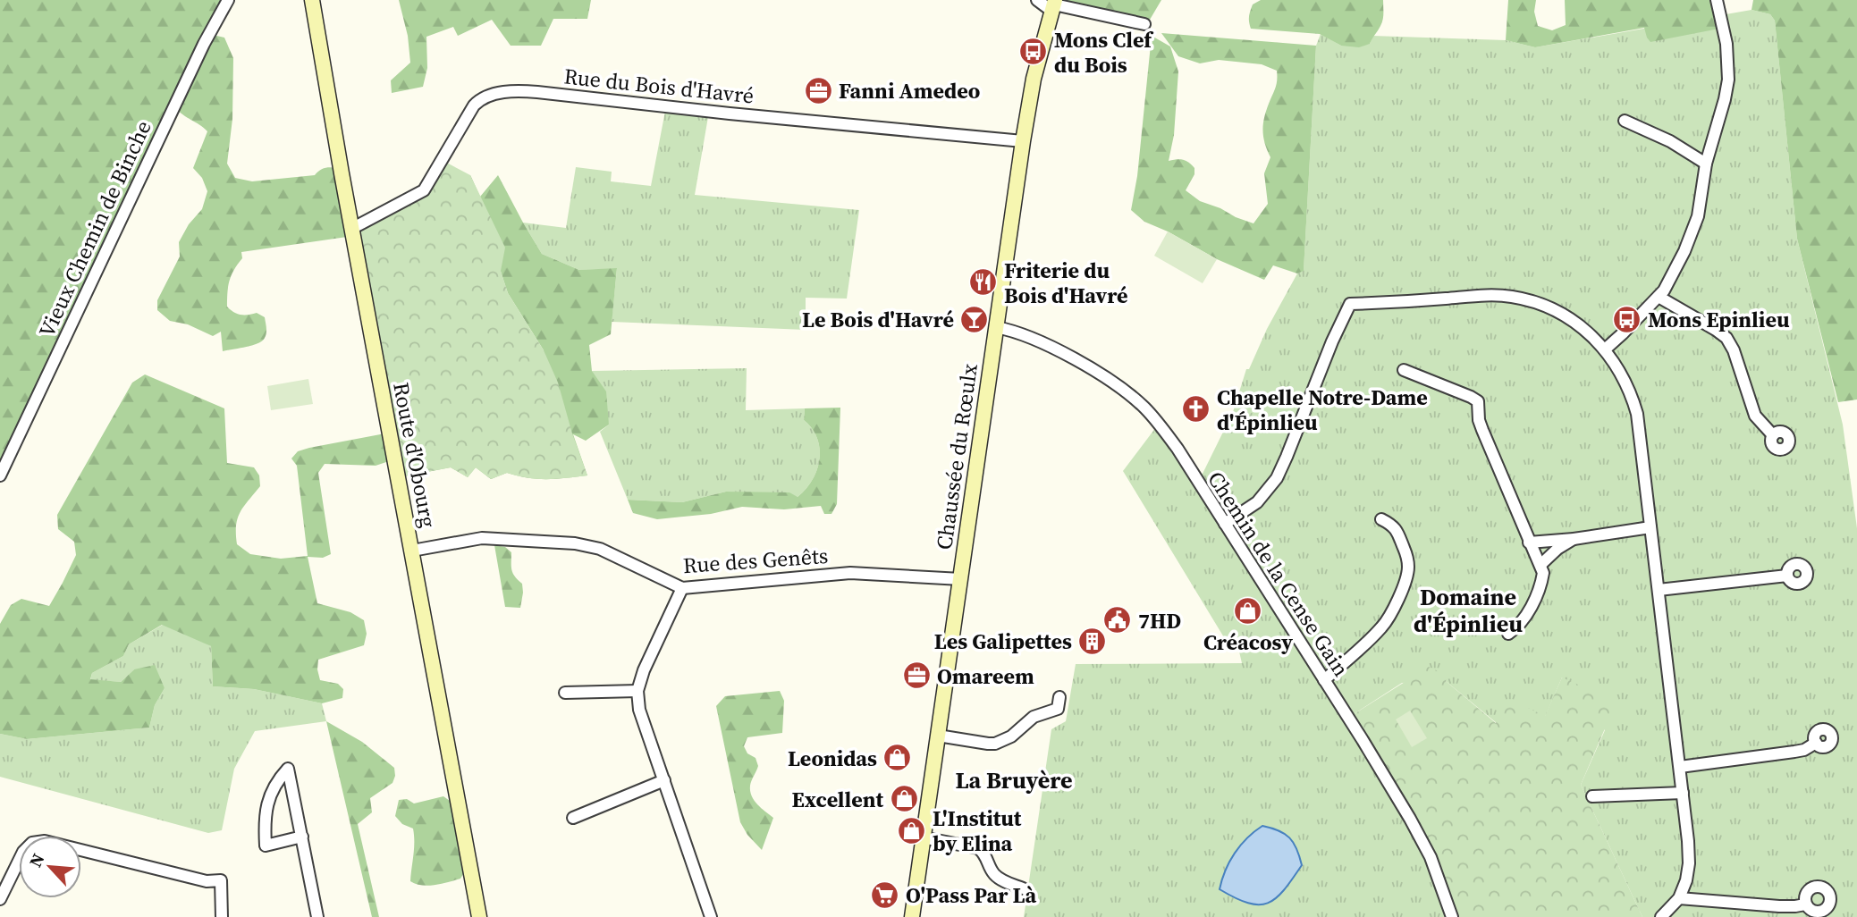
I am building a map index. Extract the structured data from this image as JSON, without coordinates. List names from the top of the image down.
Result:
{
  "streets": {
    "main road": ["Route d'Obourg", "Chaussée du Rœulx"],
    "street": [
      "Rue du Bois d'Havré",
      "Vieux Chemin de Binche",
      "Rue des Genêts",
      "Chemin de la Cense Gain"
    ]
  },
  "crossings": [
    ["Rue du Bois d'Havré", "Route d'Obourg"],
    ["Rue du Bois d'Havré", "Chaussée du Rœulx"],
    ["Route d'Obourg", "Rue des Genêts"],
    ["Chaussée du Rœulx", "Rue des Genêts"],
    ["Chaussée du Rœulx", "Chemin de la Cense Gain"]
  ],
  "districts": ["Domaine d'Épinlieu", "La Bruyère"],
  "places": {
    "bus stop": ["Mons Clef du Bois", "Mons Epinlieu"],
    "office": ["Fanni Amedeo", "Omareem"],
    "restaurant": ["Friterie du Bois d'Havré"],
    "bar": ["Le Bois d'Havré"],
    "church": ["Chapelle Notre-Dame d'Épinlieu"],
    "shop": [
      "Créacosy",
      "Leonidas",
      "Excellent",
      "L'Institut by Elina"
    ],
    "public building": ["7HD"],
    "building": ["Les Galipettes"],
    "supermarket": ["O'Pass Par Là"]
  },
  "north": "top left"
}
